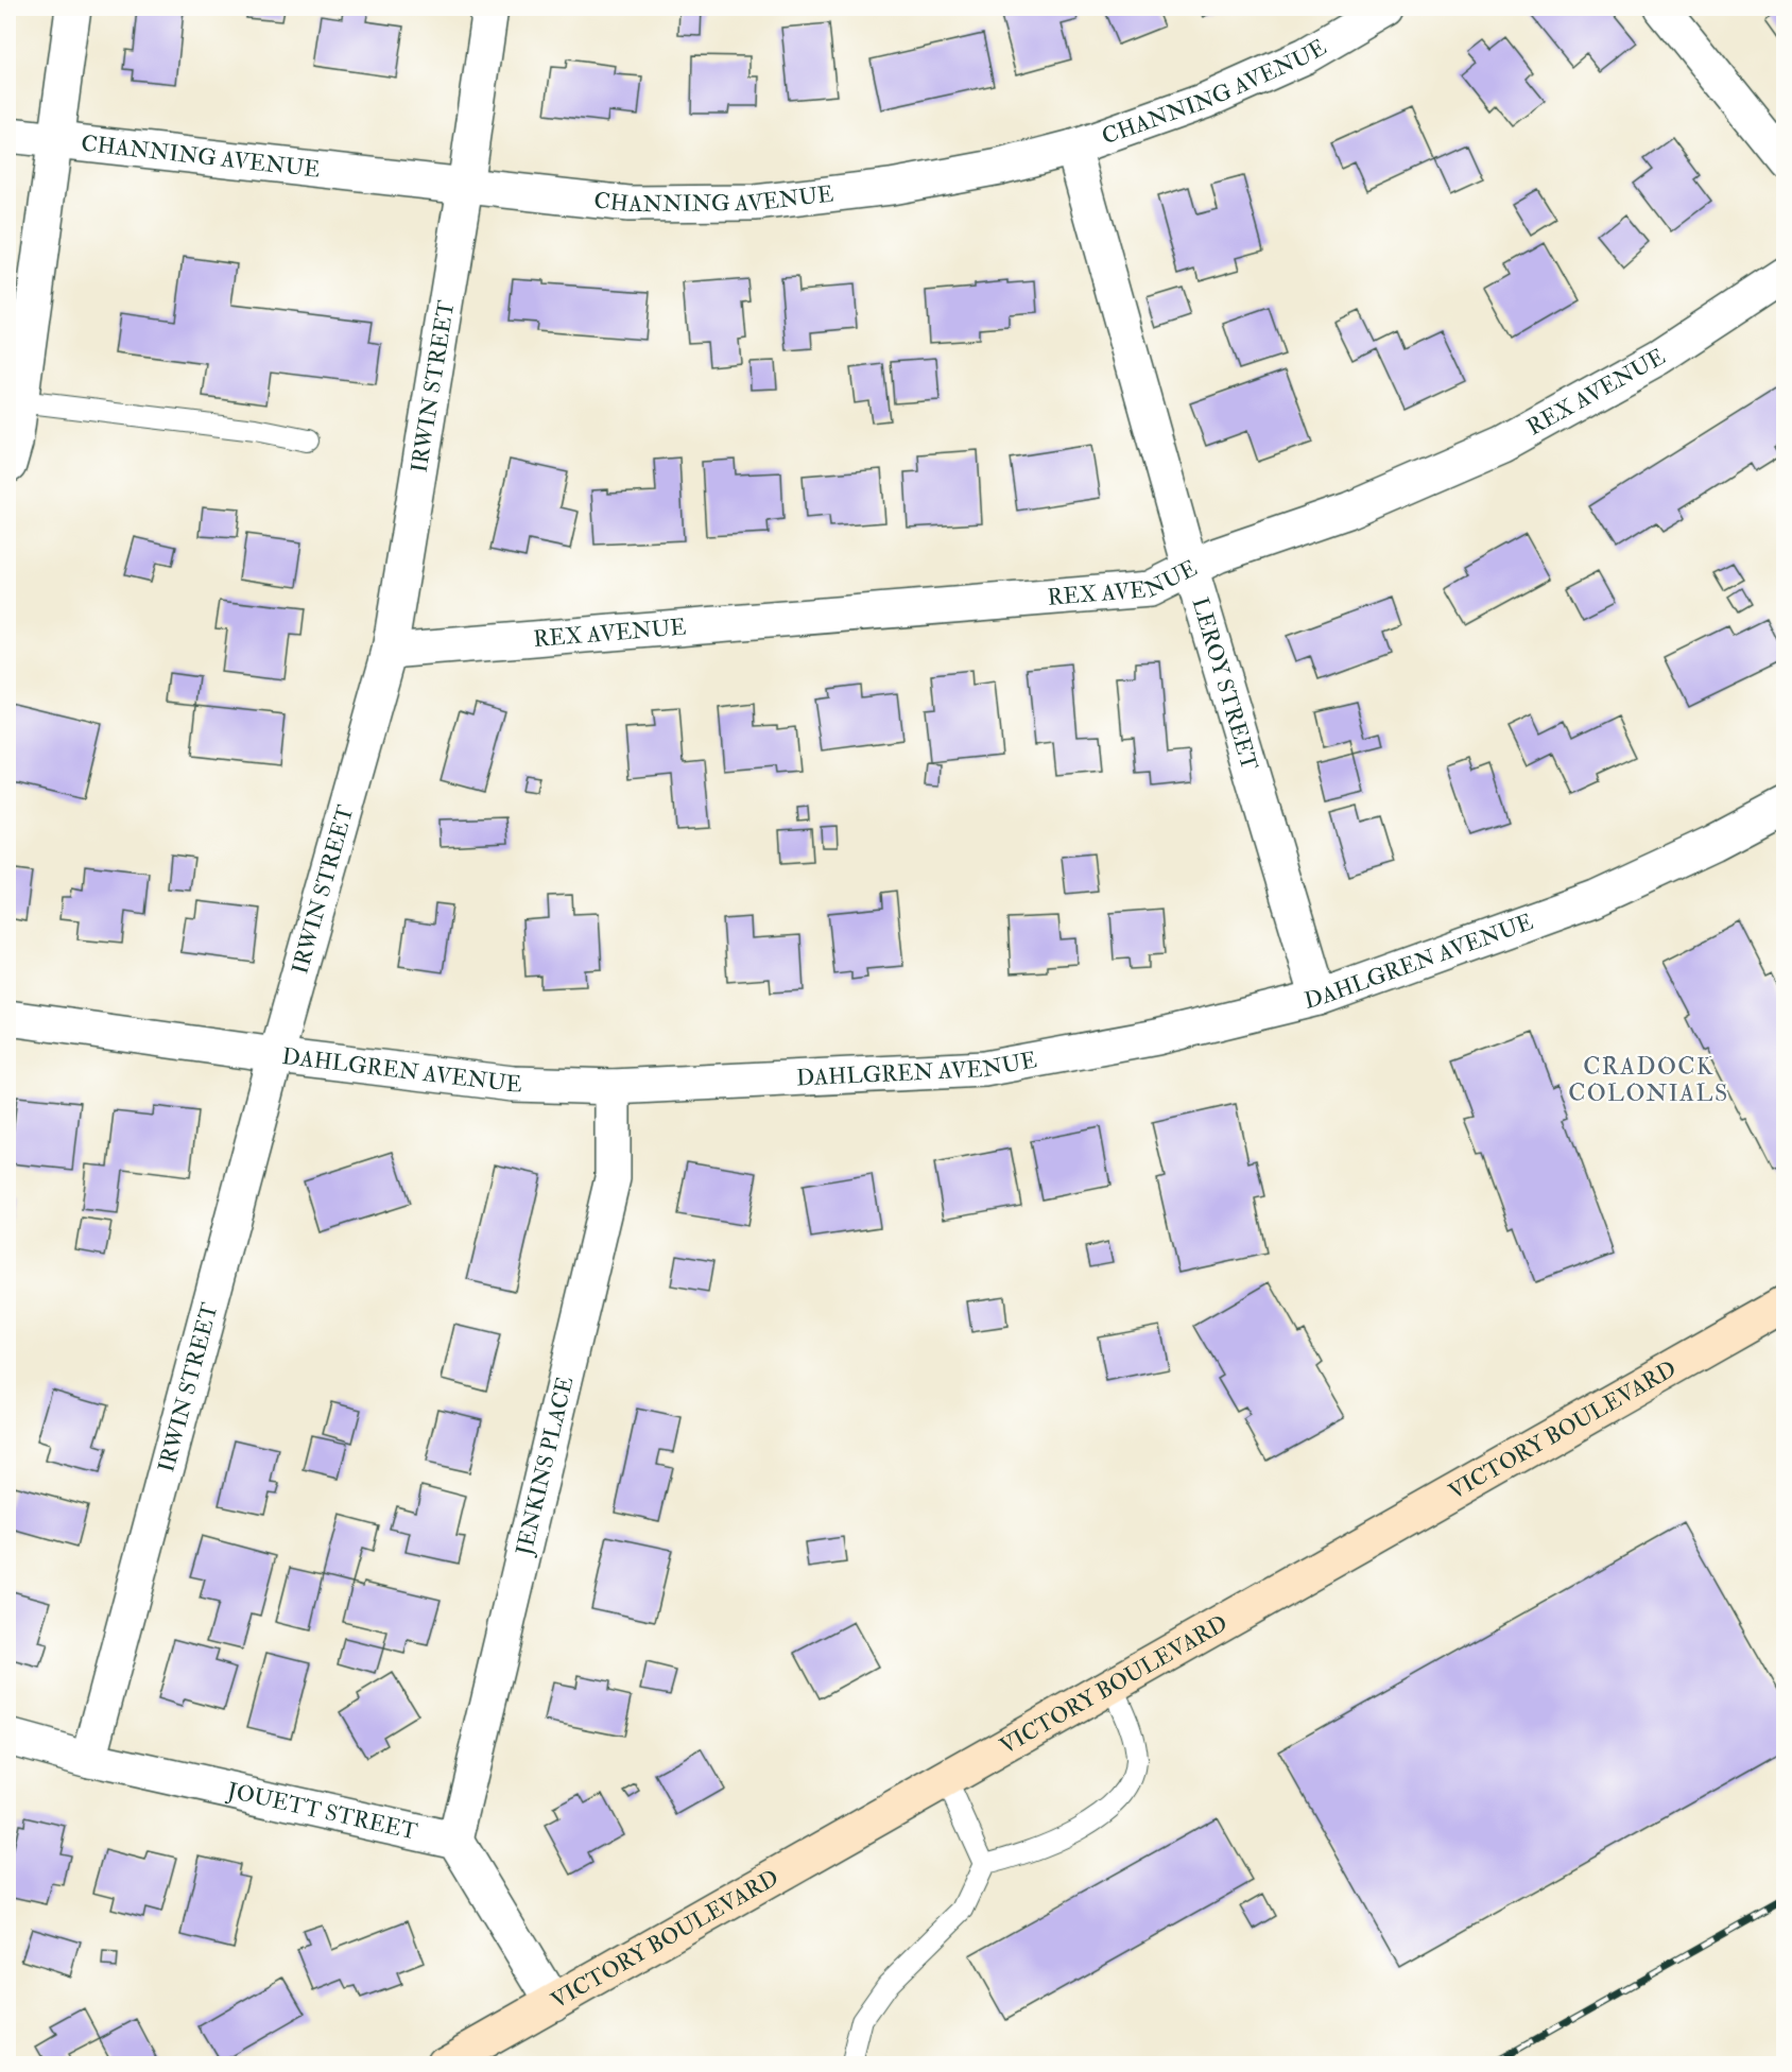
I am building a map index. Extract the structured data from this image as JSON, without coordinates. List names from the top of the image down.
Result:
{
  "streets": {
    "main road": ["VICTORY BOULEVARD"],
    "street": [
      "CHANNING AVENUE",
      "IRWIN STREET",
      "REX AVENUE",
      "LEROY STREET",
      "DAHLGREN AVENUE",
      "JENKINS PLACE",
      "JOUETT STREET"
    ]
  },
  "crossings": [
    ["CHANNING AVENUE", "IRWIN STREET"],
    ["CHANNING AVENUE", "LEROY STREET"],
    ["IRWIN STREET", "REX AVENUE"],
    ["IRWIN STREET", "DAHLGREN AVENUE"],
    ["IRWIN STREET", "JOUETT STREET"],
    ["REX AVENUE", "LEROY STREET"],
    ["LEROY STREET", "DAHLGREN AVENUE"],
    ["DAHLGREN AVENUE", "JENKINS PLACE"],
    ["JENKINS PLACE", "JOUETT STREET"]
  ],
  "districts": ["CRADOCK COLONIALS"]
}
